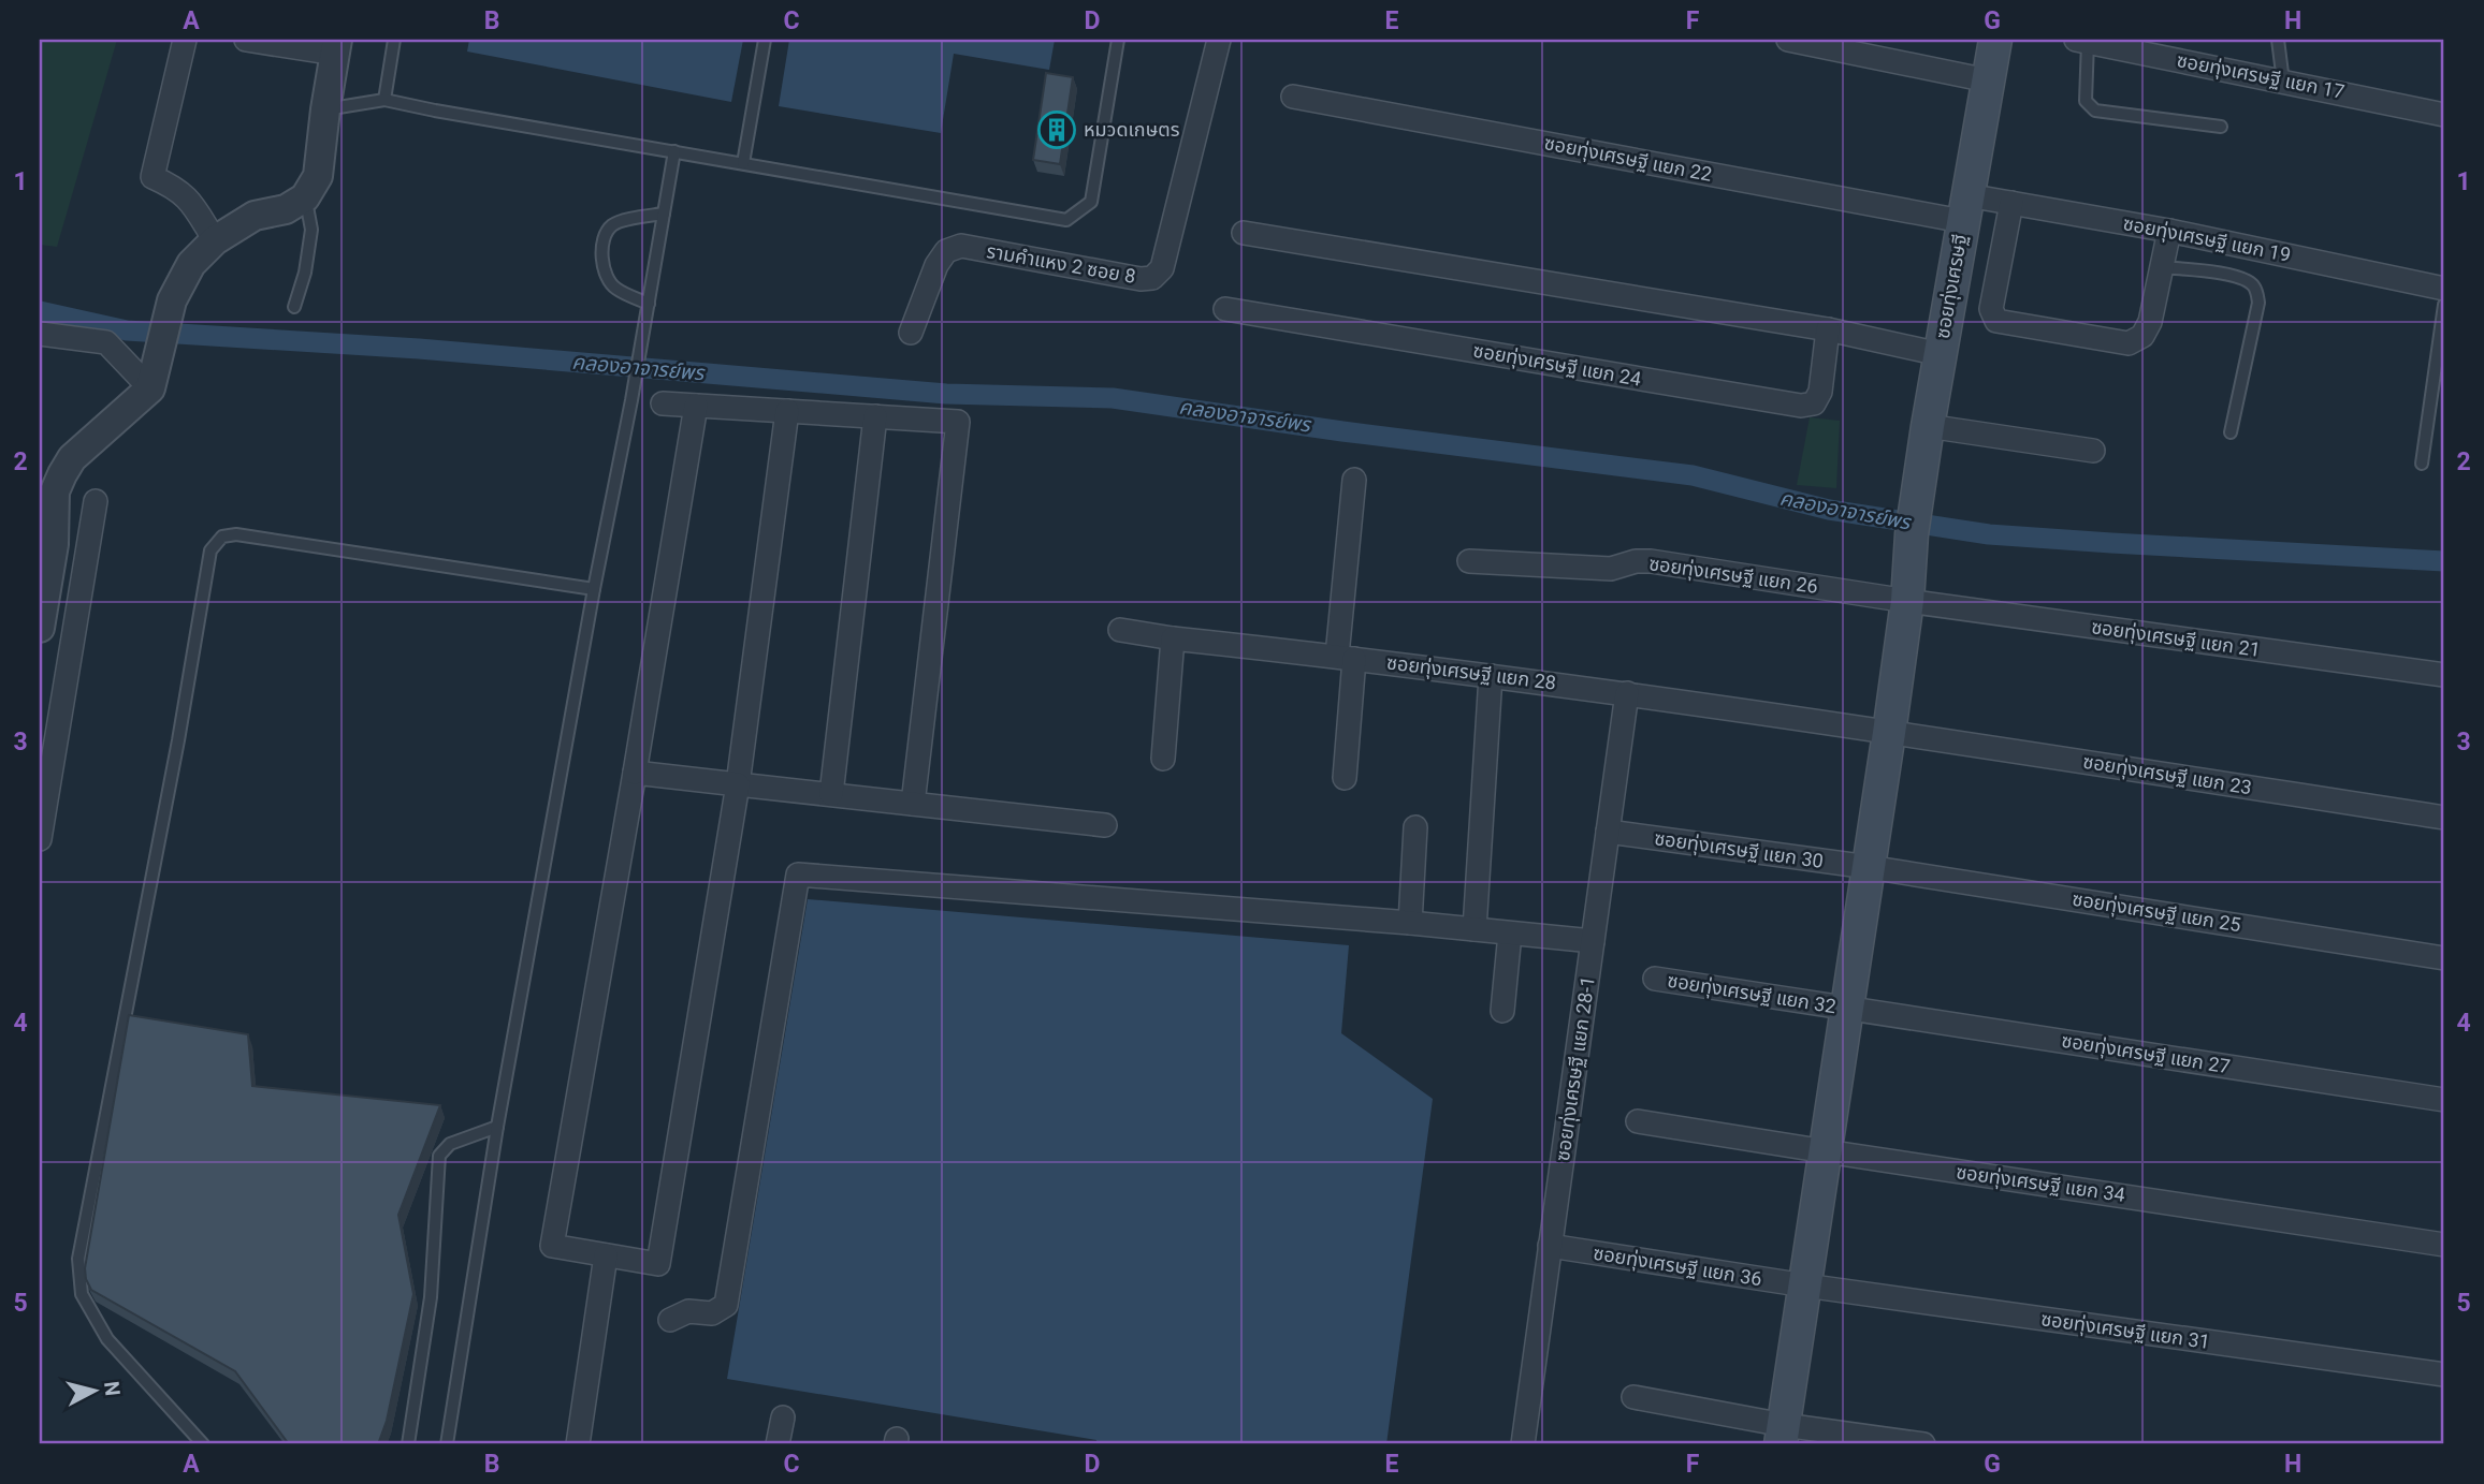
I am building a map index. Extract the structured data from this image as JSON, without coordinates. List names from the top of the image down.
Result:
{
  "streets": {
    "main road": ["ซอยทุ่งเศรษฐี"],
    "street": [
      "ซอยทุ่งเศรษฐี แยก 17",
      "ซอยทุ่งเศรษฐี แยก 22",
      "ซอยทุ่งเศรษฐี แยก 19",
      "รามคำแหง 2 ซอย 8",
      "ซอยทุ่งเศรษฐี แยก 24",
      "ซอยทุ่งเศรษฐี แยก 26",
      "ซอยทุ่งเศรษฐี แยก 21",
      "ซอยทุ่งเศรษฐี แยก 28",
      "ซอยทุ่งเศรษฐี แยก 23",
      "ซอยทุ่งเศรษฐี แยก 30",
      "ซอยทุ่งเศรษฐี แยก 25",
      "ซอยทุ่งเศรษฐี แยก 32",
      "ซอยทุ่งเศรษฐี แยก 27",
      "ซอยทุ่งเศรษฐี แยก 28-1",
      "ซอยทุ่งเศรษฐี แยก 34",
      "ซอยทุ่งเศรษฐี แยก 36",
      "ซอยทุ่งเศรษฐี แยก 31"
    ]
  },
  "crossings": [
    ["ซอยทุ่งเศรษฐี แยก 22", "ซอยทุ่งเศรษฐี แยก 19"],
    ["ซอยทุ่งเศรษฐี แยก 22", "ซอยทุ่งเศรษฐี"],
    ["ซอยทุ่งเศรษฐี แยก 19", "ซอยทุ่งเศรษฐี"],
    ["ซอยทุ่งเศรษฐี", "ซอยทุ่งเศรษฐี แยก 26"],
    ["ซอยทุ่งเศรษฐี", "ซอยทุ่งเศรษฐี แยก 21"],
    ["ซอยทุ่งเศรษฐี", "ซอยทุ่งเศรษฐี แยก 28"],
    ["ซอยทุ่งเศรษฐี", "ซอยทุ่งเศรษฐี แยก 23"],
    ["ซอยทุ่งเศรษฐี", "ซอยทุ่งเศรษฐี แยก 30"],
    ["ซอยทุ่งเศรษฐี", "ซอยทุ่งเศรษฐี แยก 25"],
    ["ซอยทุ่งเศรษฐี", "ซอยทุ่งเศรษฐี แยก 32"],
    ["ซอยทุ่งเศรษฐี", "ซอยทุ่งเศรษฐี แยก 27"],
    ["ซอยทุ่งเศรษฐี", "ซอยทุ่งเศรษฐี แยก 34"],
    ["ซอยทุ่งเศรษฐี", "ซอยทุ่งเศรษฐี แยก 36"],
    ["ซอยทุ่งเศรษฐี", "ซอยทุ่งเศรษฐี แยก 31"],
    ["ซอยทุ่งเศรษฐี แยก 26", "ซอยทุ่งเศรษฐี แยก 21"],
    ["ซอยทุ่งเศรษฐี แยก 28", "ซอยทุ่งเศรษฐี แยก 23"],
    ["ซอยทุ่งเศรษฐี แยก 28", "ซอยทุ่งเศรษฐี แยก 28-1"],
    ["ซอยทุ่งเศรษฐี แยก 30", "ซอยทุ่งเศรษฐี แยก 25"],
    ["ซอยทุ่งเศรษฐี แยก 30", "ซอยทุ่งเศรษฐี แยก 28-1"],
    ["ซอยทุ่งเศรษฐี แยก 32", "ซอยทุ่งเศรษฐี แยก 27"],
    ["ซอยทุ่งเศรษฐี แยก 28-1", "ซอยทุ่งเศรษฐี แยก 36"],
    ["ซอยทุ่งเศรษฐี แยก 36", "ซอยทุ่งเศรษฐี แยก 31"]
  ],
  "water": ["คลองอาจารย์พร"],
  "places": {
    "building": ["หมวดเกษตร"]
  },
  "north": "right",
  "grid": {
    "columns": [
      "A",
      "B",
      "C",
      "D",
      "E",
      "F",
      "G",
      "H"
    ],
    "rows": [
      "1",
      "2",
      "3",
      "4",
      "5"
    ]
  }
}
